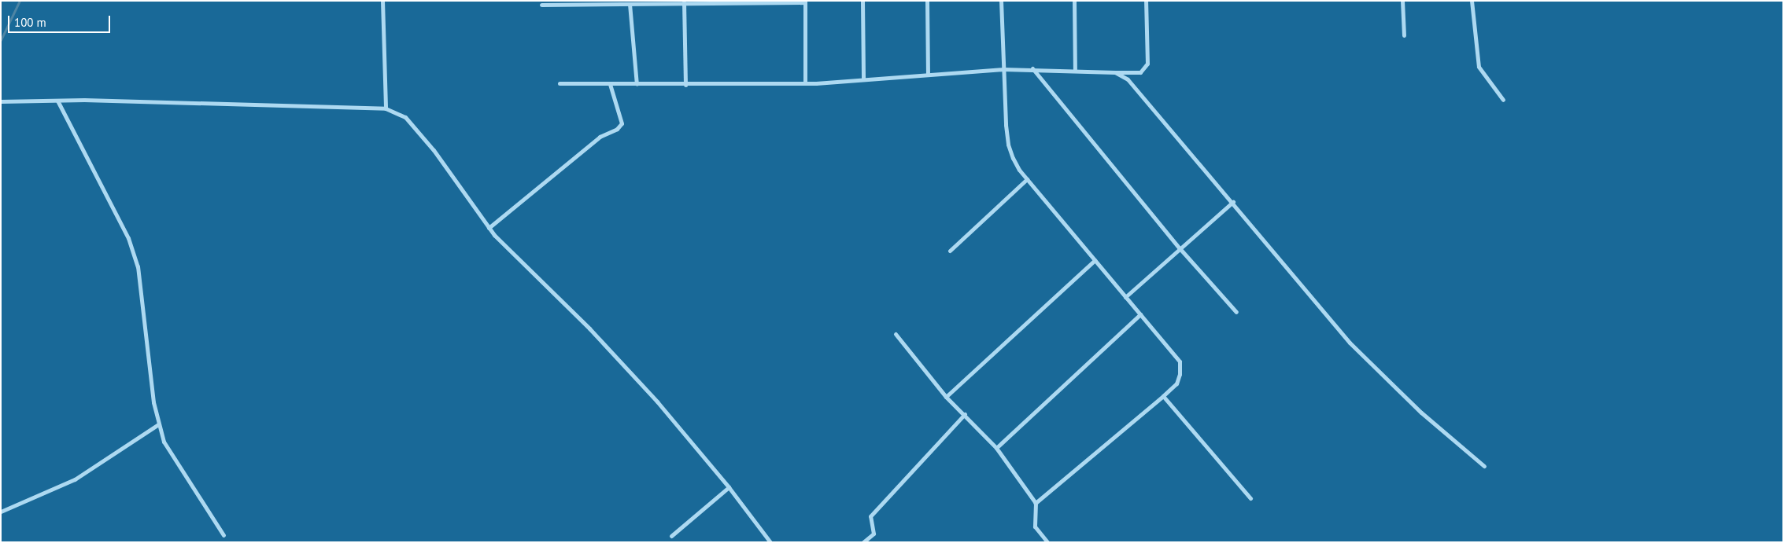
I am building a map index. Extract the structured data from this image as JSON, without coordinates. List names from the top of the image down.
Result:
{
  "scale_bar": "100 m"
}
